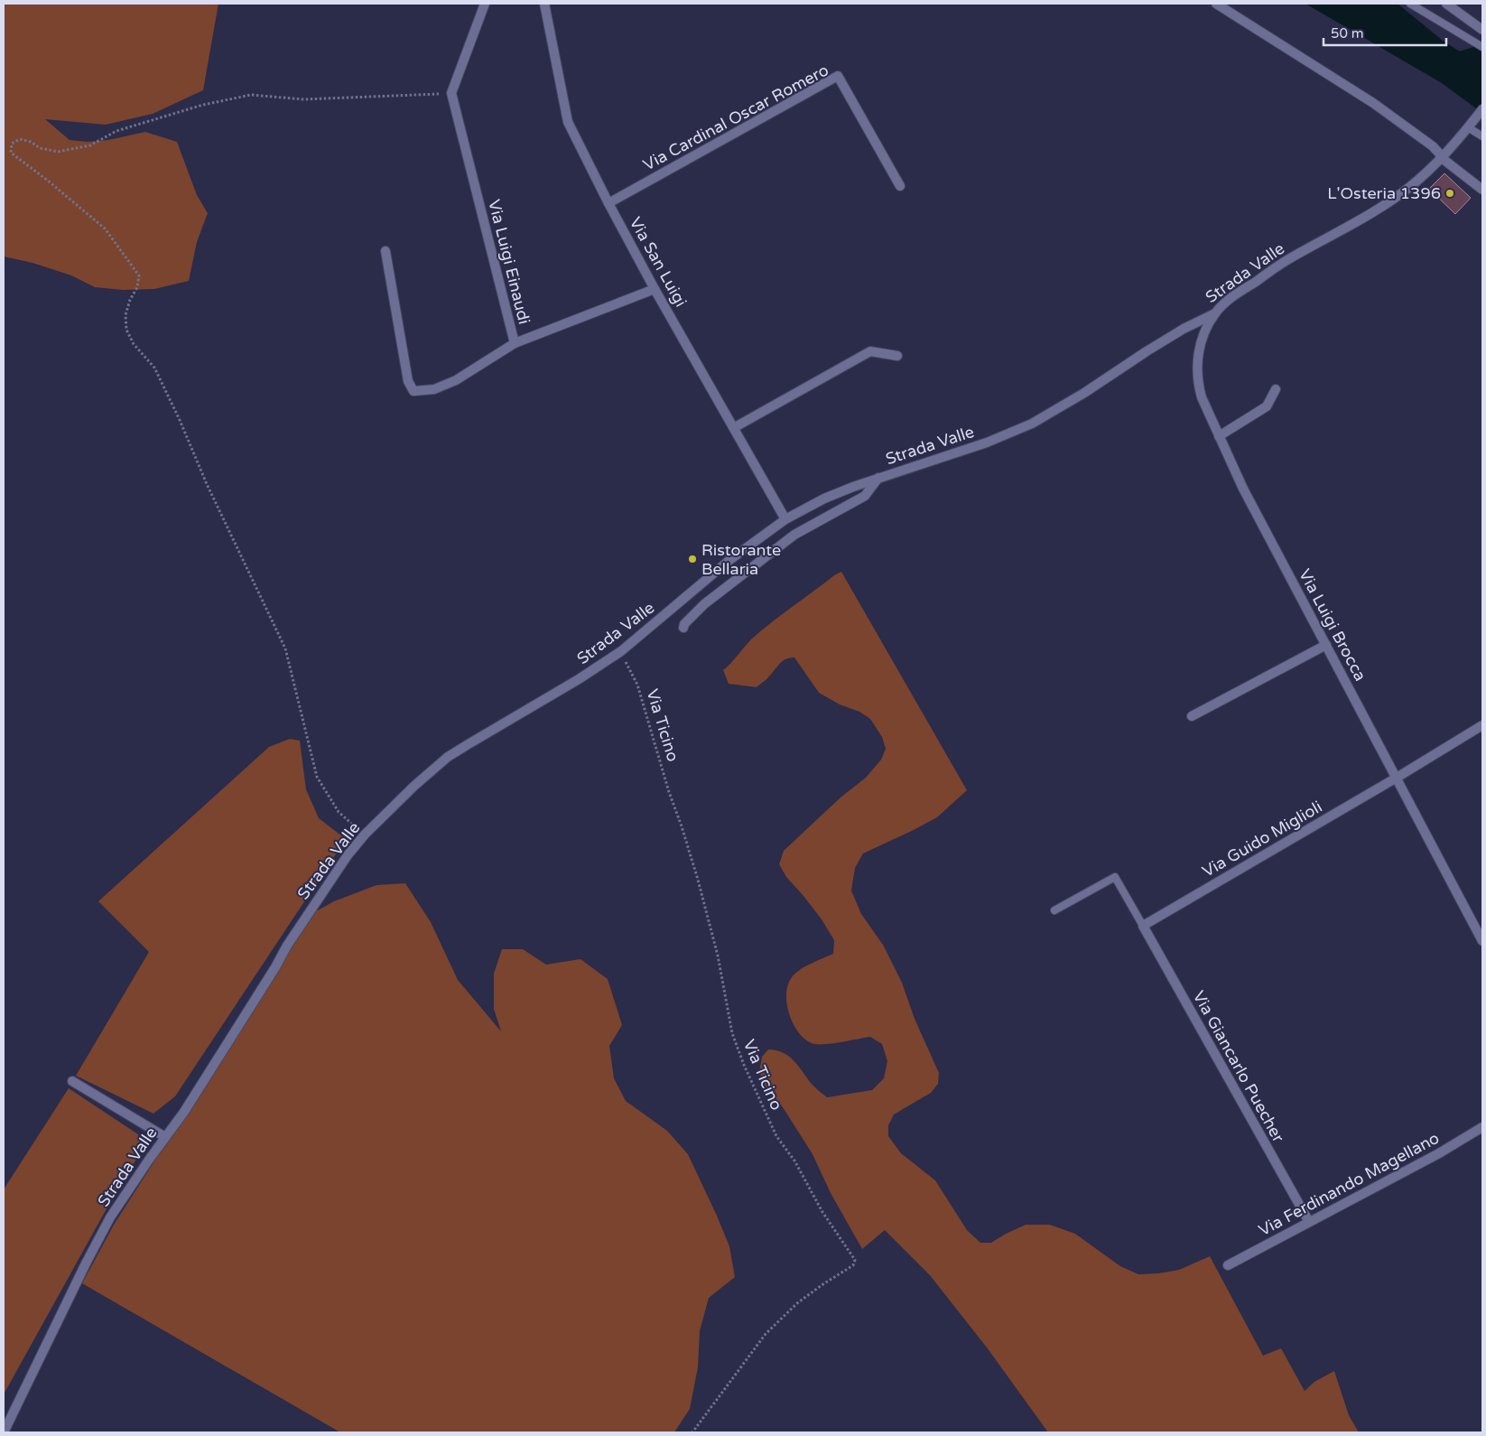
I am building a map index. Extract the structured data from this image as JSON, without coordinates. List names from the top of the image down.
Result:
{
  "streets": {
    "street": [
      "Via Cardinal Oscar Romero",
      "Via Luigi Einaudi",
      "Via San Luigi",
      "Strada Valle",
      "Via Luigi Brocca",
      "Via Guido Miglioli",
      "Via Giancarlo Puecher",
      "Via Ferdinando Magellano"
    ],
    "path": ["Via Ticino"]
  },
  "crossings": [
    ["Via Cardinal Oscar Romero", "Via San Luigi"],
    ["Via Luigi Einaudi", "Via San Luigi"],
    ["Via San Luigi", "Strada Valle"],
    ["Strada Valle", "Via Luigi Brocca"],
    ["Strada Valle", "Via Ticino"],
    ["Via Luigi Brocca", "Via Guido Miglioli"],
    ["Via Guido Miglioli", "Via Giancarlo Puecher"],
    ["Via Giancarlo Puecher", "Via Ferdinando Magellano"]
  ],
  "places": ["L'Osteria 1396", "Ristorante Bellaria"],
  "scale_bar": "50 m"
}
